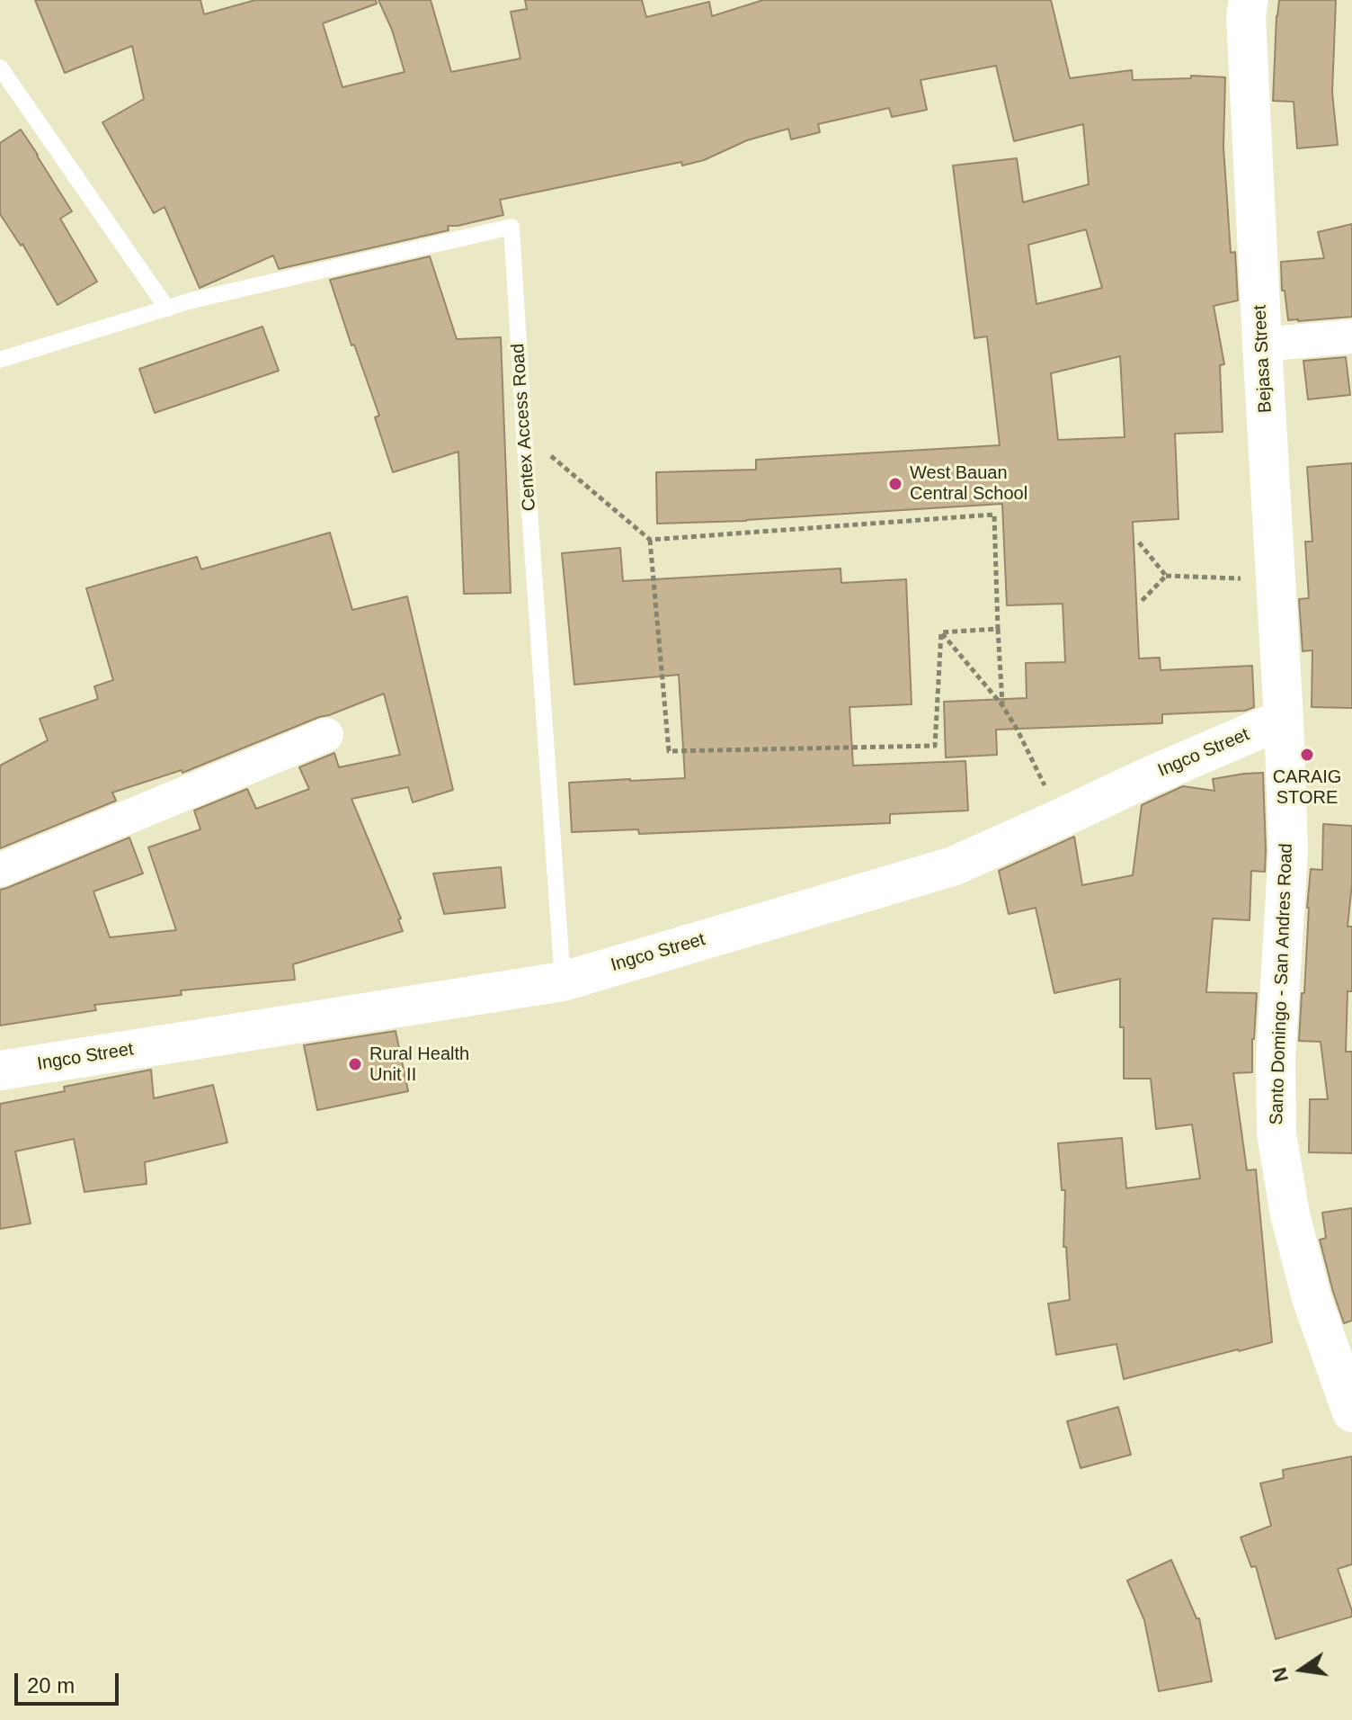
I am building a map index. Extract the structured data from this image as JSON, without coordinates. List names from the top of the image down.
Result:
{
  "streets": {
    "street": ["Bejasa Street", "Ingco Street", "Santo Domingo - San Andres Road"],
    "lane": ["Centex Access Road"]
  },
  "crossings": [
    ["Bejasa Street", "Ingco Street"],
    ["Bejasa Street", "Santo Domingo - San Andres Road"],
    ["Centex Access Road", "Ingco Street"],
    ["Ingco Street", "Santo Domingo - San Andres Road"]
  ],
  "places": ["West Bauan Central School", "CARAIG STORE", "Rural Health Unit II"],
  "scale_bar": "20 m",
  "north": "left"
}
